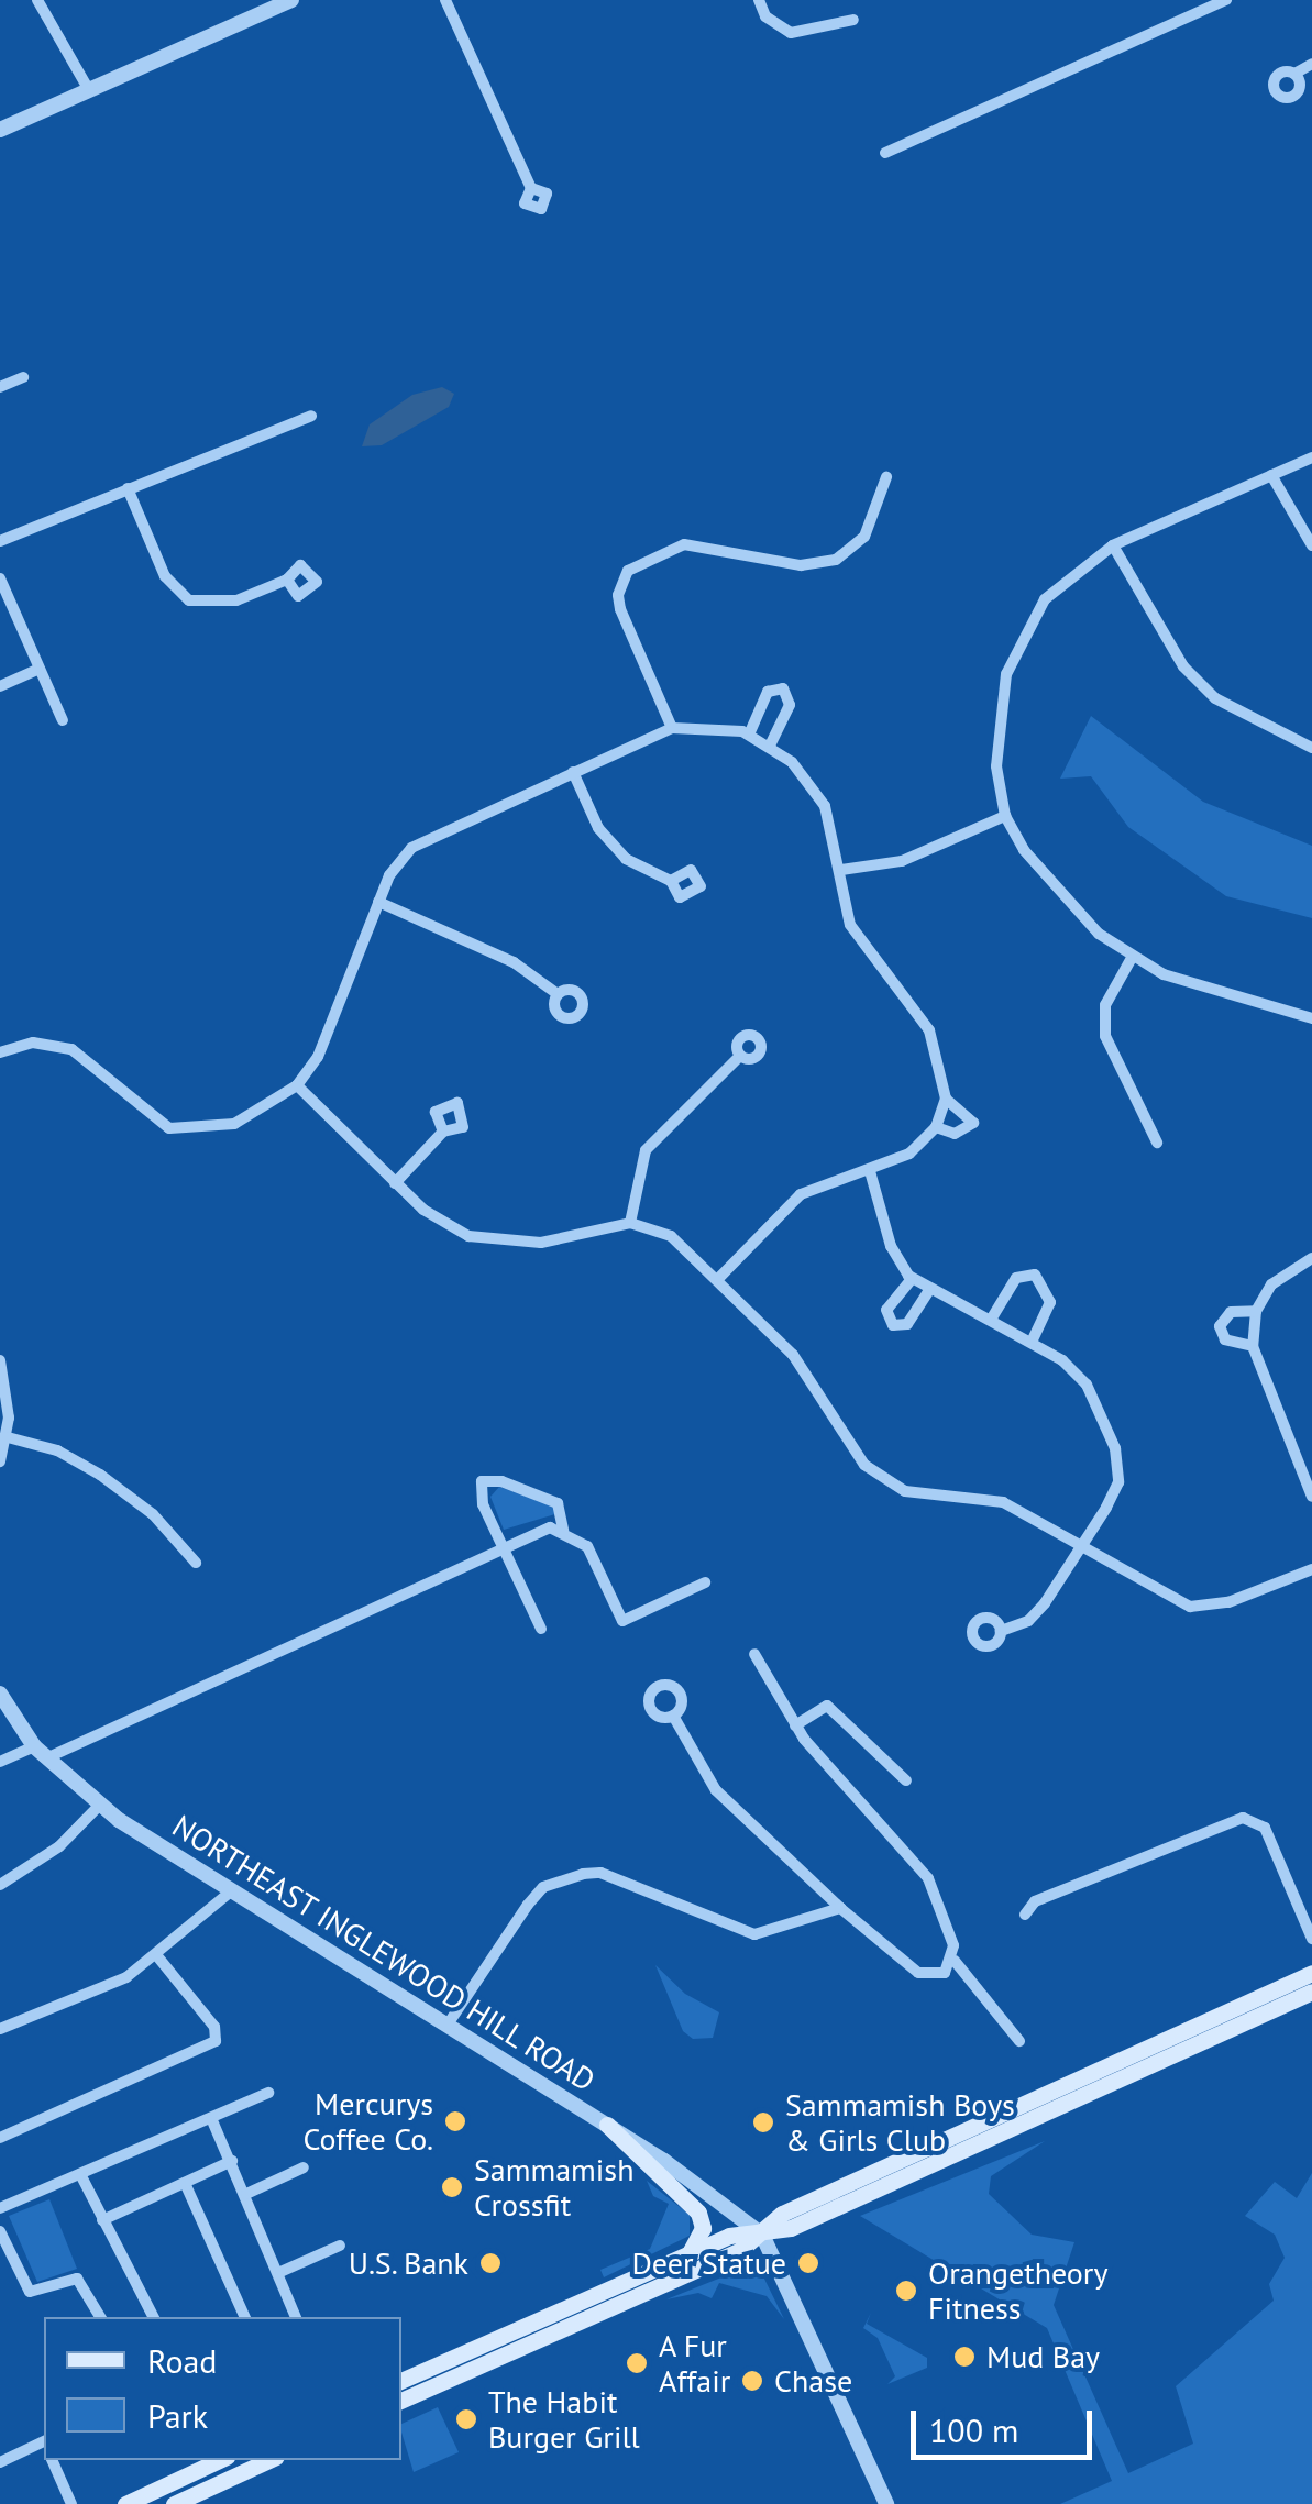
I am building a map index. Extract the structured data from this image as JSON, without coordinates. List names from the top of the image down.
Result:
{
  "streets": {
    "street": ["NORTHEAST INGLEWOOD HILL ROAD"]
  },
  "places": [
    "Mercurys Coffee Co.",
    "Sammamish Boys & Girls Club",
    "Sammamish Crossfit",
    "U.S. Bank",
    "Deer Statue",
    "Orangetheory Fitness",
    "Mud Bay",
    "A Fur Affair",
    "Chase",
    "The Habit Burger Grill"
  ],
  "legend": ["Road", "Park"],
  "scale_bar": "100 m"
}
